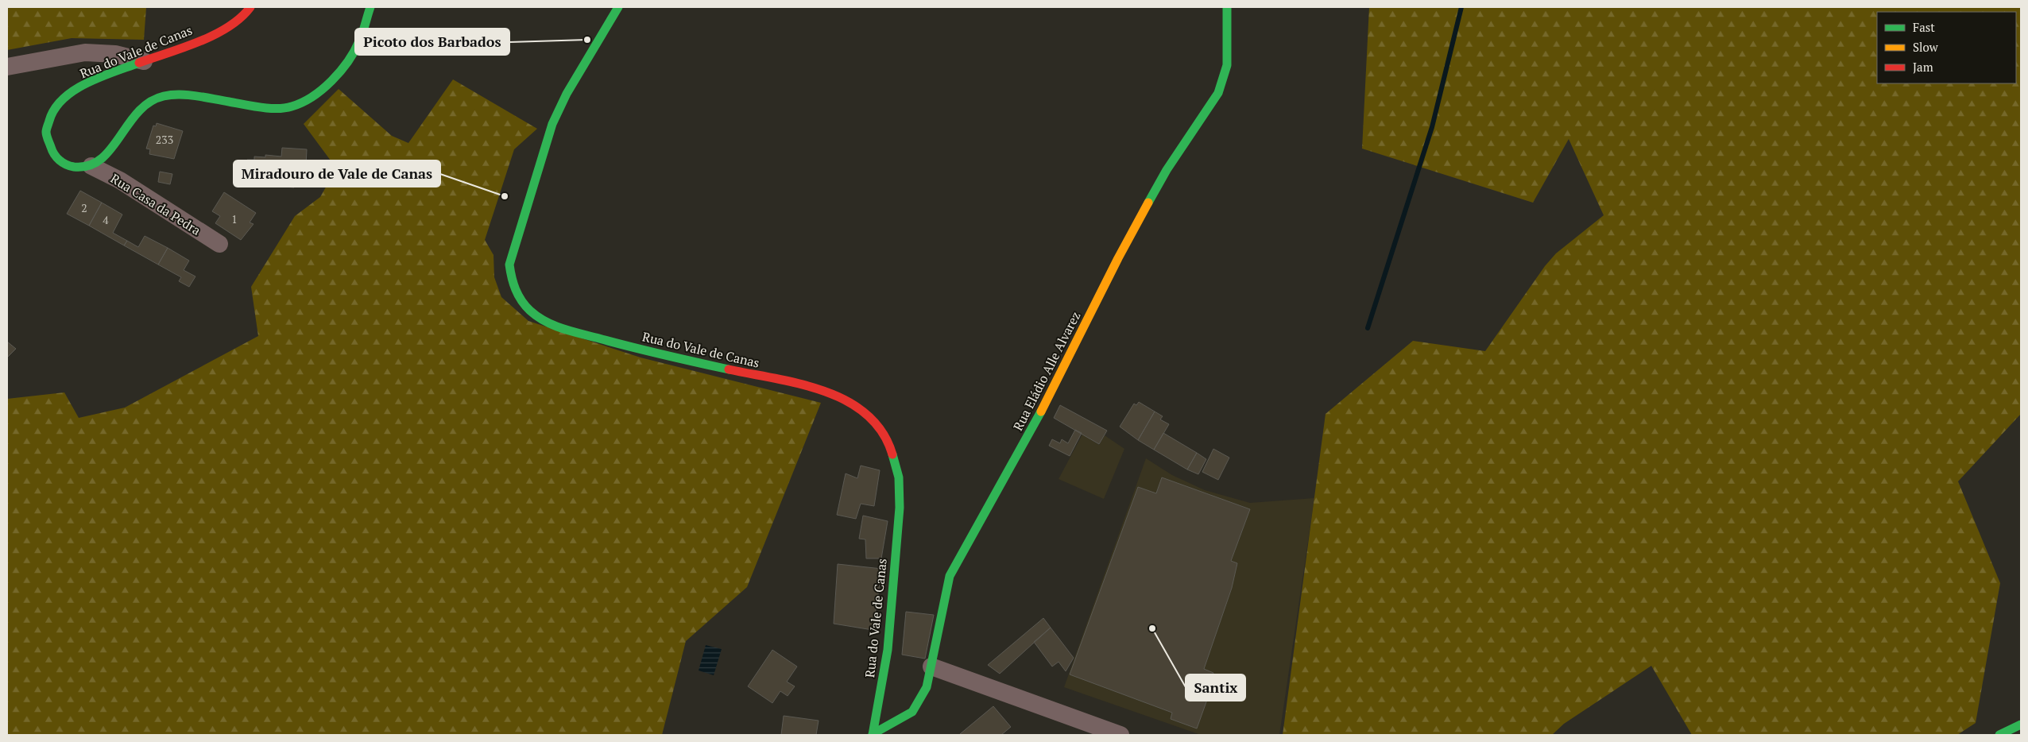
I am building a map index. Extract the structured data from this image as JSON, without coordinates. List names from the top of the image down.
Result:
{
  "streets": {
    "street": ["Rua do Vale de Canas", "Rua Casa da Pedra", "Rua Eládio Alle Alvarez"]
  },
  "crossings": [
    ["Rua do Vale de Canas", "Rua Casa da Pedra"],
    ["Rua do Vale de Canas", "Rua Eládio Alle Alvarez"]
  ],
  "places": ["Picoto dos Barbados", "Miradouro de Vale de Canas", "Santix"],
  "house_numbers": [
    "233",
    "2",
    "1",
    "4"
  ],
  "legend": ["Fast", "Slow", "Jam"]
}
